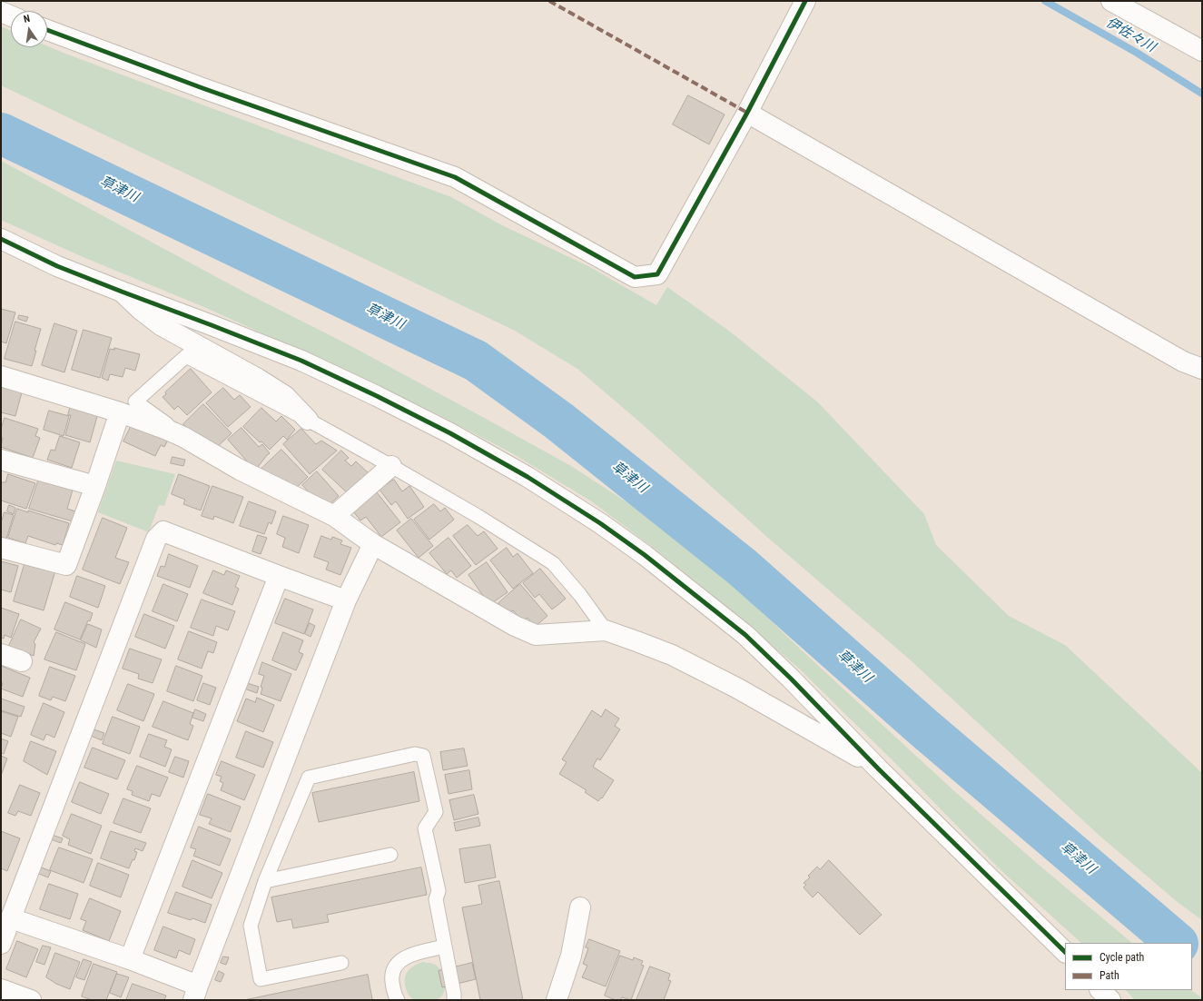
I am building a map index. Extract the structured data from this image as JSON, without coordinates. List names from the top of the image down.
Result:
{
  "water": ["伊佐々川", "草津川"],
  "legend": ["Cycle path", "Path"],
  "north": "top"
}
